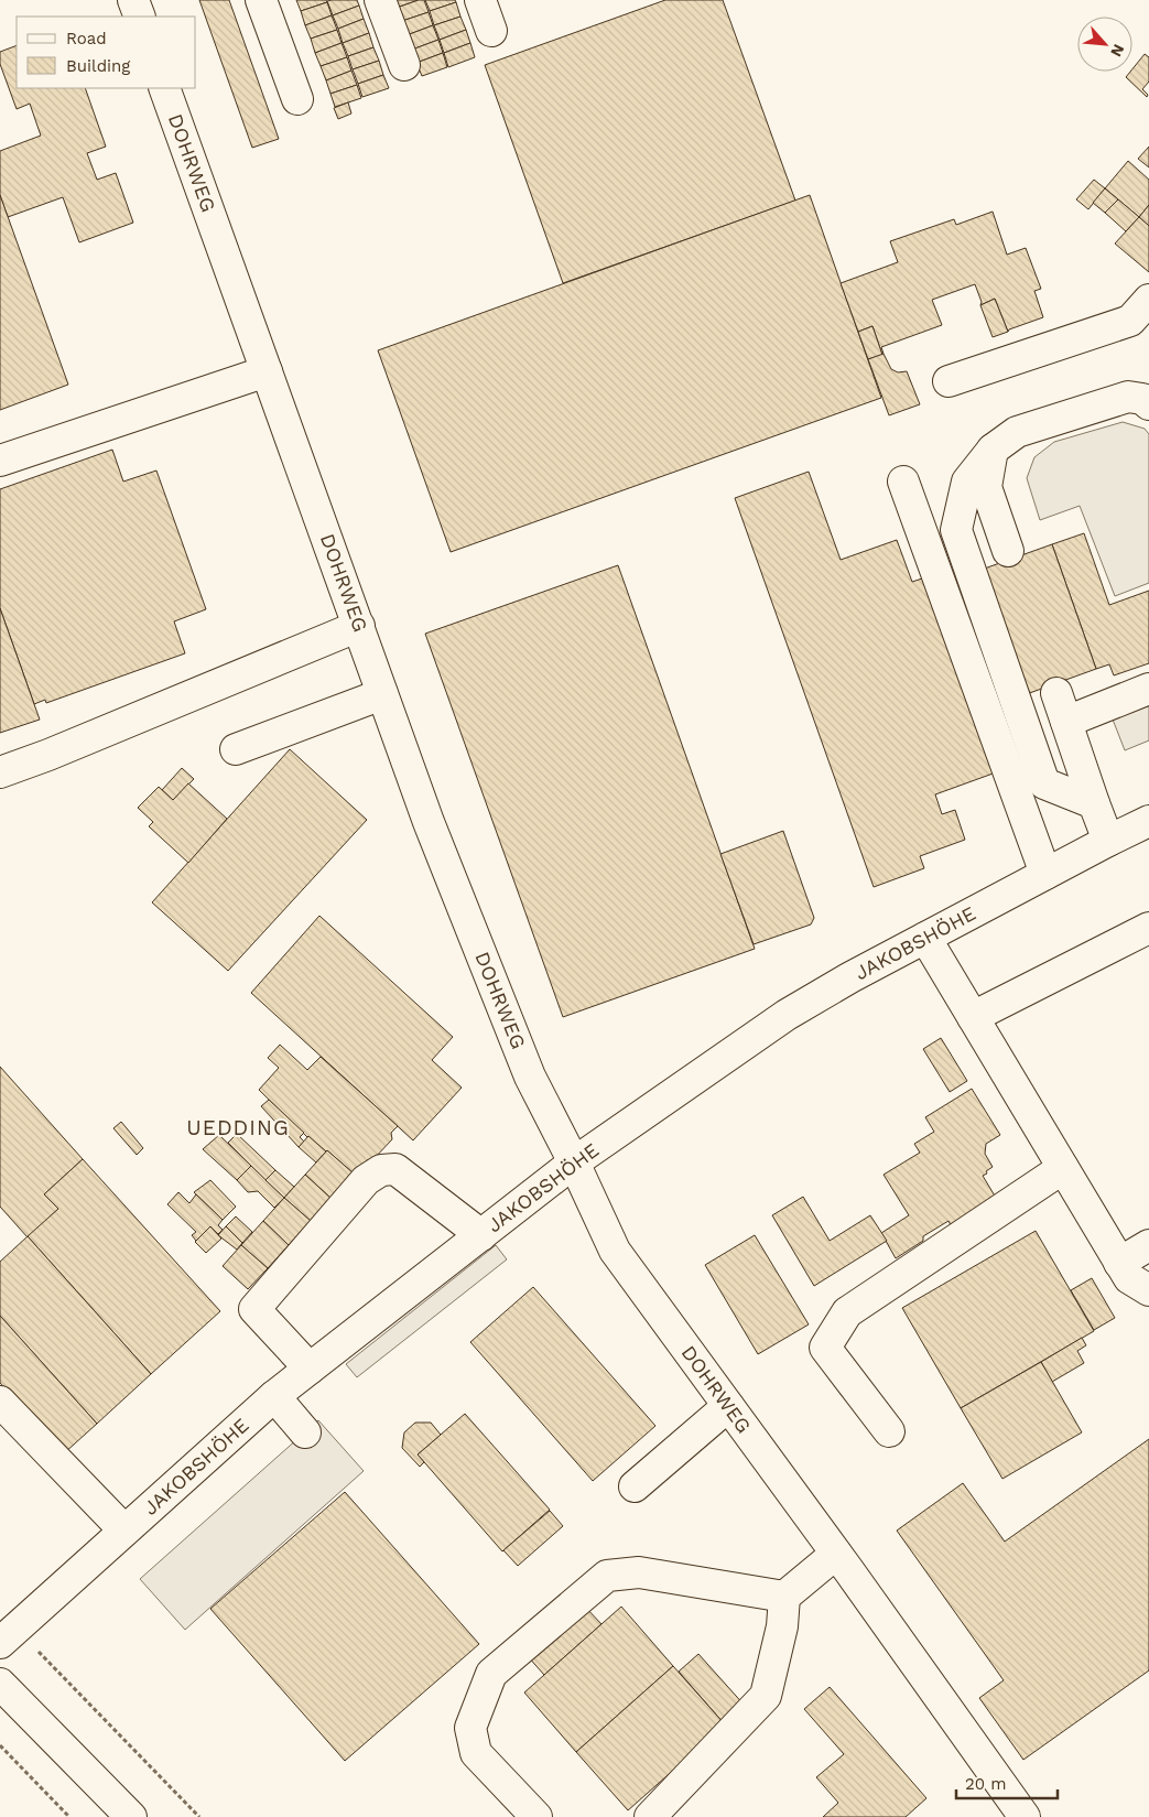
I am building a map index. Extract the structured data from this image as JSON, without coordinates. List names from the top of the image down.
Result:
{
  "streets": {
    "street": ["DOHRWEG", "JAKOBSHÖHE"]
  },
  "crossings": [
    ["DOHRWEG", "JAKOBSHÖHE"]
  ],
  "districts": ["UEDDING"],
  "legend": ["Road", "Building"],
  "scale_bar": "20 m",
  "north": "bottom right"
}
